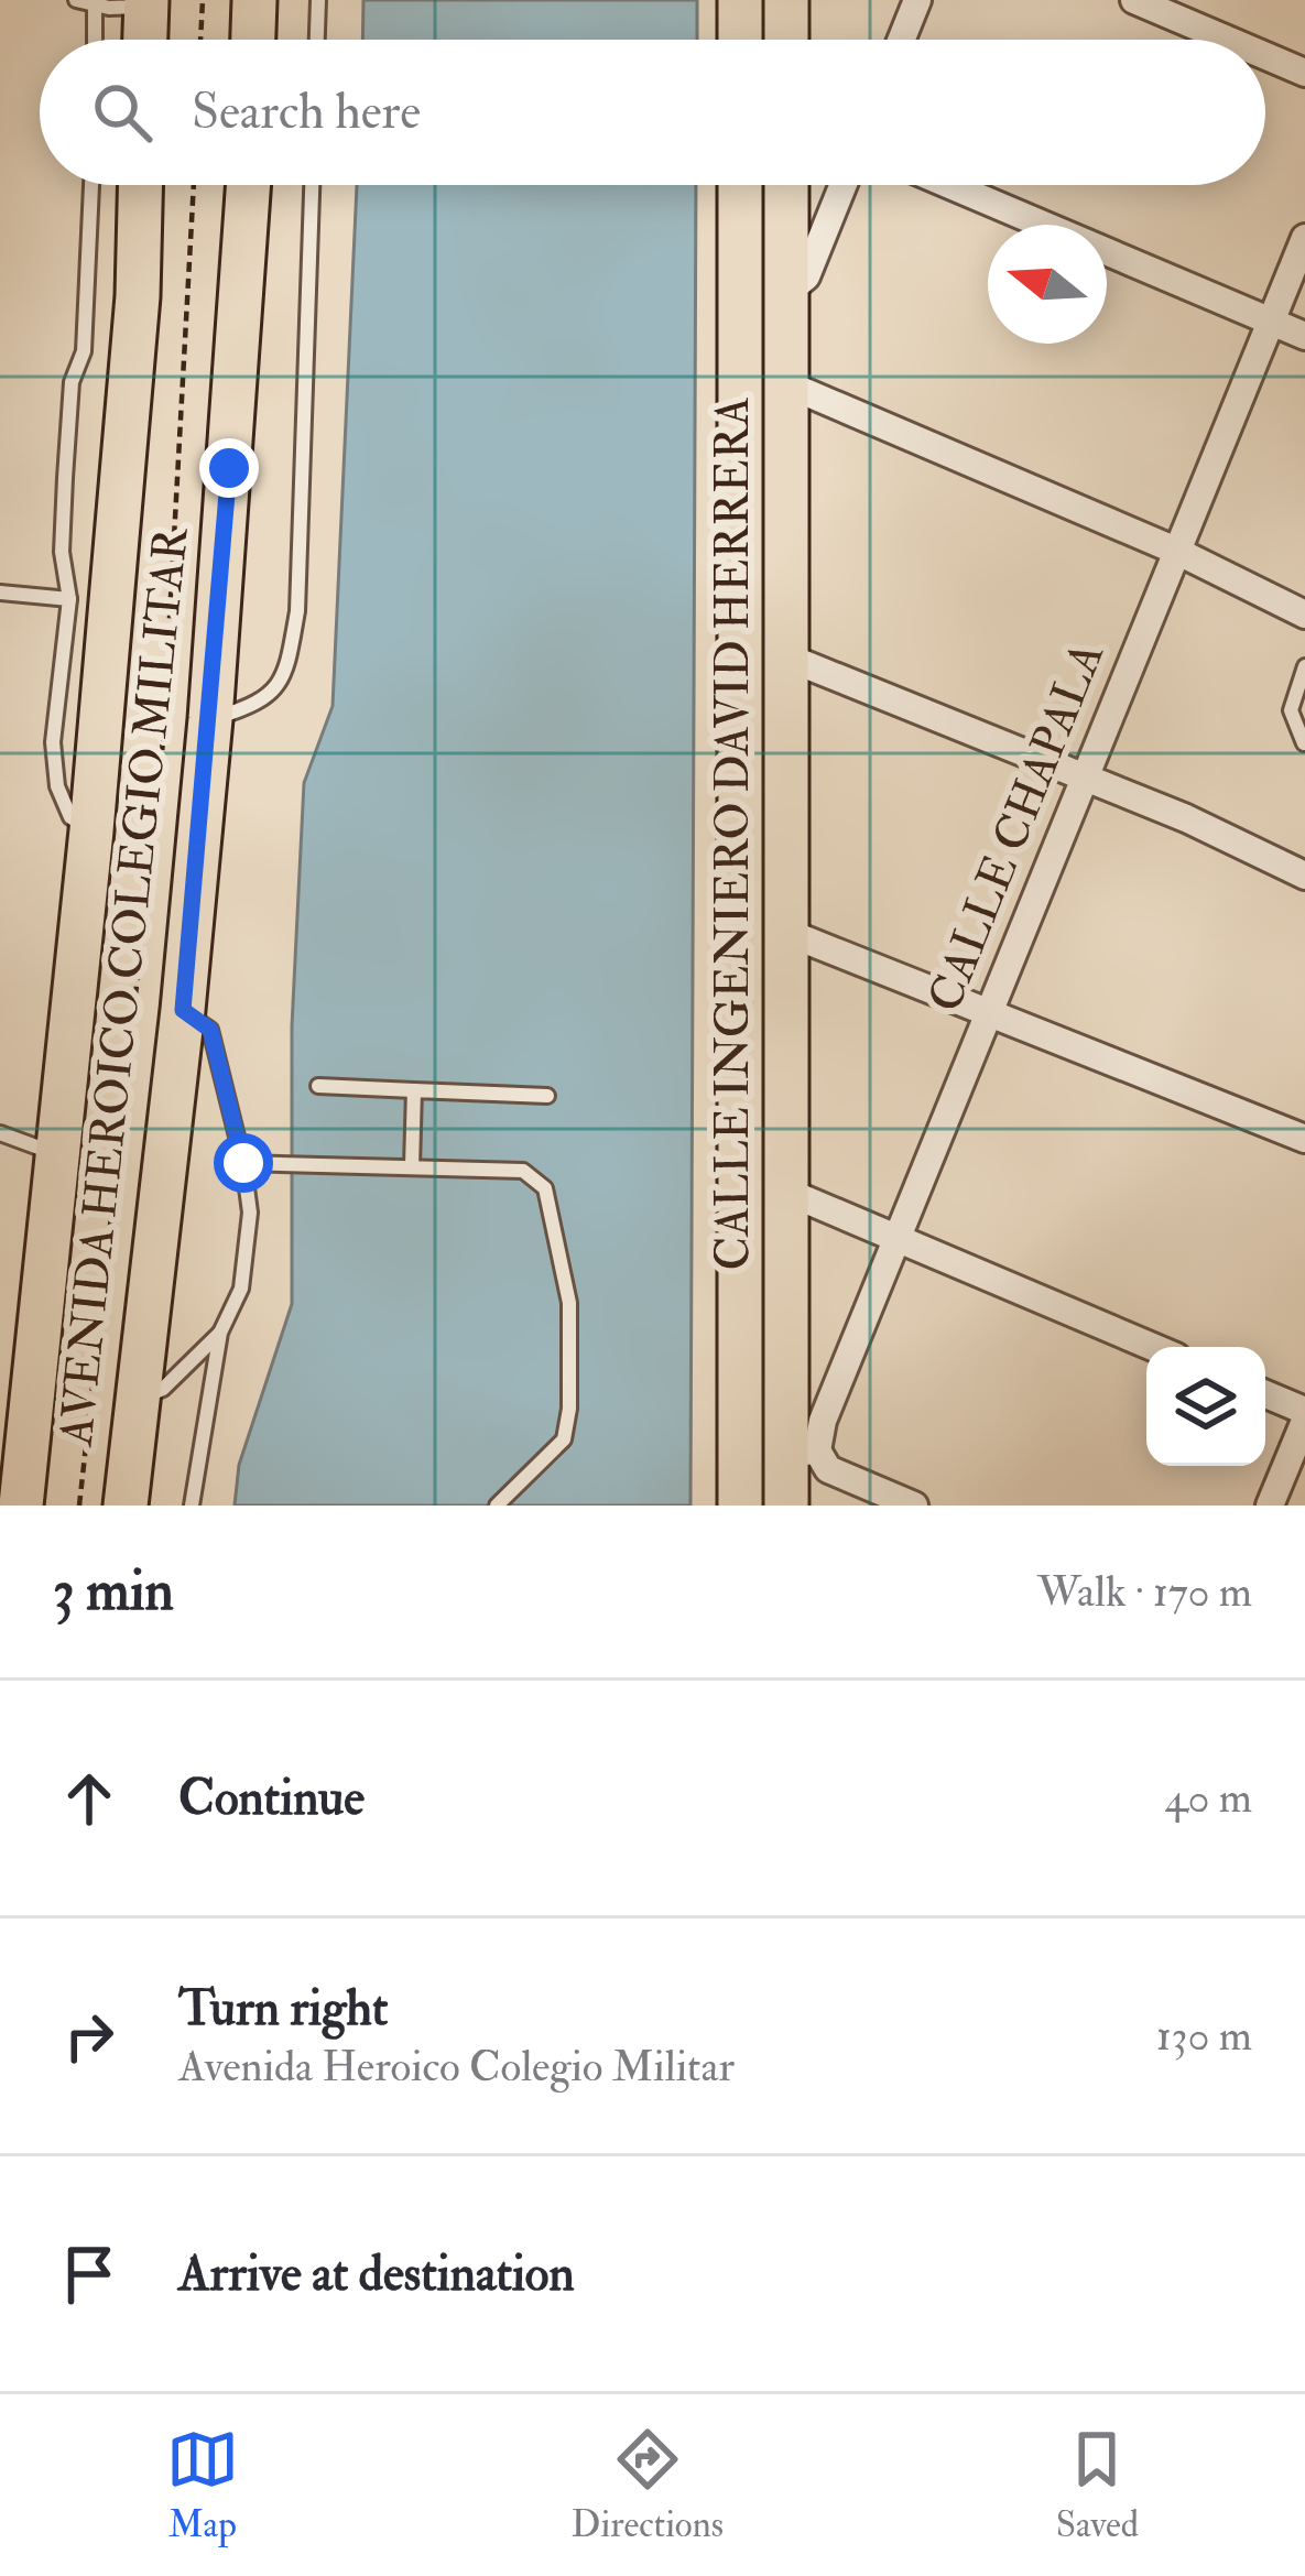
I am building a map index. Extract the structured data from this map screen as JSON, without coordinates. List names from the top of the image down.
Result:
{
  "streets": {
    "main road": ["CALLE INGENIERO DAVID HERRERA", "AVENIDA HEROICO COLEGIO MILITAR"],
    "street": ["CALLE CHAPALA"]
  },
  "crossings": [
    ["CALLE CHAPALA", "CALLE INGENIERO DAVID HERRERA"]
  ],
  "north": "left",
  "page": {
    "search": "Search here",
    "heading": ["3 min", "Walk · 170 m"],
    "list": [
      ["Continue", "40 m"],
      ["Turn right", "Avenida Heroico Colegio Militar", "130 m"],
      "Arrive at destination"
    ],
    "nav": ["Map", "Directions", "Saved"]
  }
}
